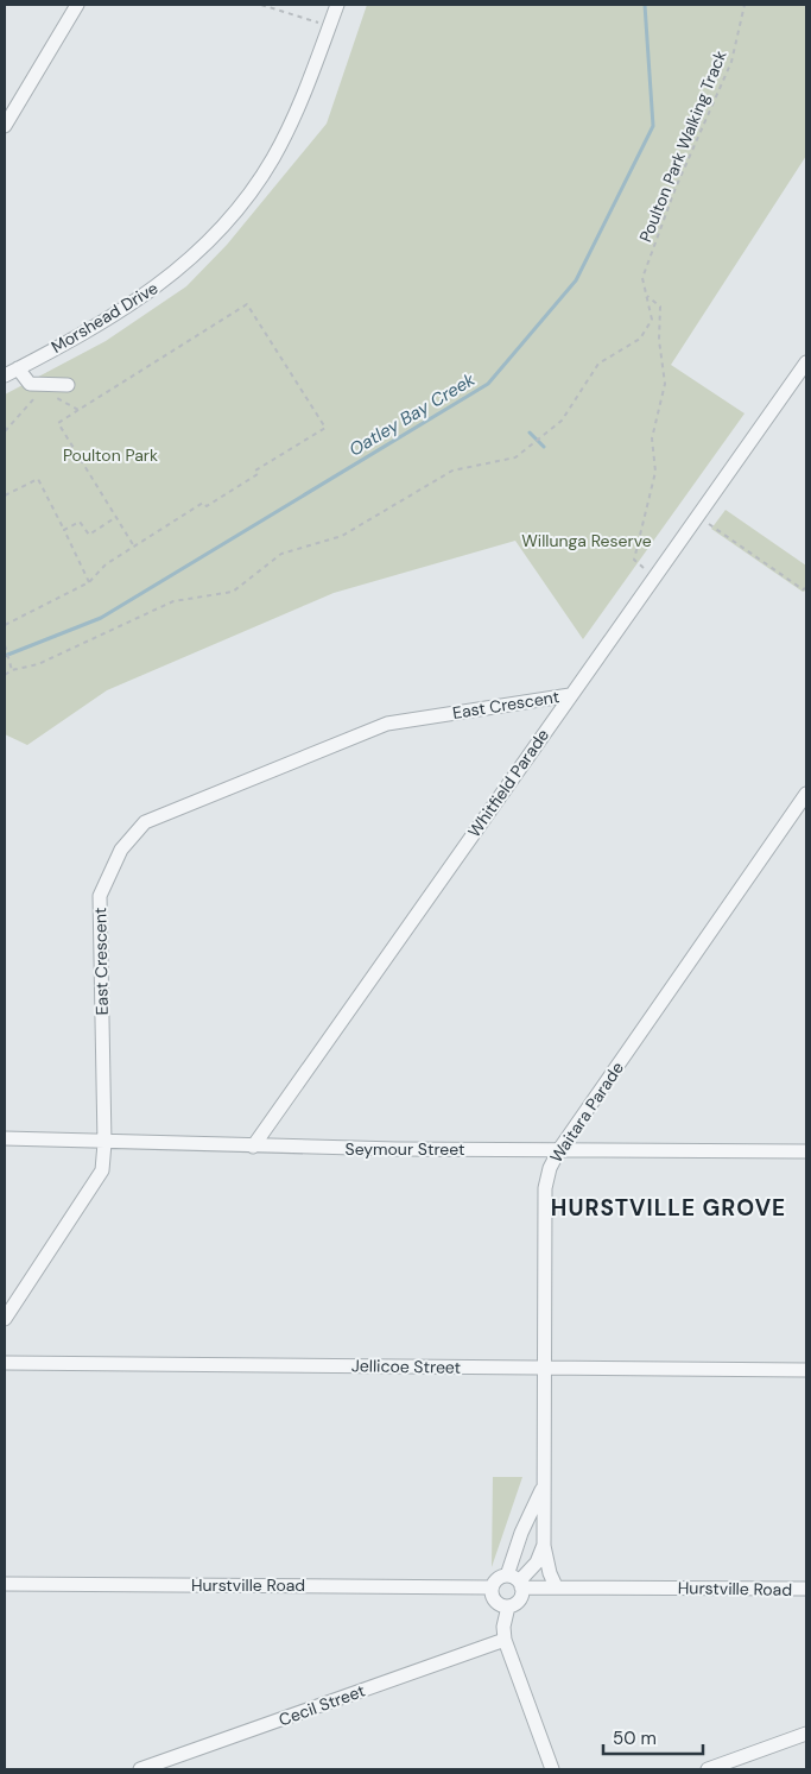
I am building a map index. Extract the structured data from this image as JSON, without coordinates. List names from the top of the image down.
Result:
{
  "streets": {
    "street": [
      "Morshead Drive",
      "East Crescent",
      "Whitfield Parade",
      "Waitara Parade",
      "Seymour Street",
      "Jellicoe Street",
      "Hurstville Road",
      "Cecil Street"
    ],
    "path": ["Poulton Park Walking Track"]
  },
  "crossings": [
    ["East Crescent", "Whitfield Parade"],
    ["East Crescent", "Seymour Street"],
    ["Whitfield Parade", "Seymour Street"],
    ["Waitara Parade", "Seymour Street"],
    ["Waitara Parade", "Jellicoe Street"],
    ["Waitara Parade", "Hurstville Road"]
  ],
  "districts": ["HURSTVILLE GROVE"],
  "water": ["Oatley Bay Creek"],
  "parks": ["Poulton Park", "Willunga Reserve"],
  "scale_bar": "50 m"
}
